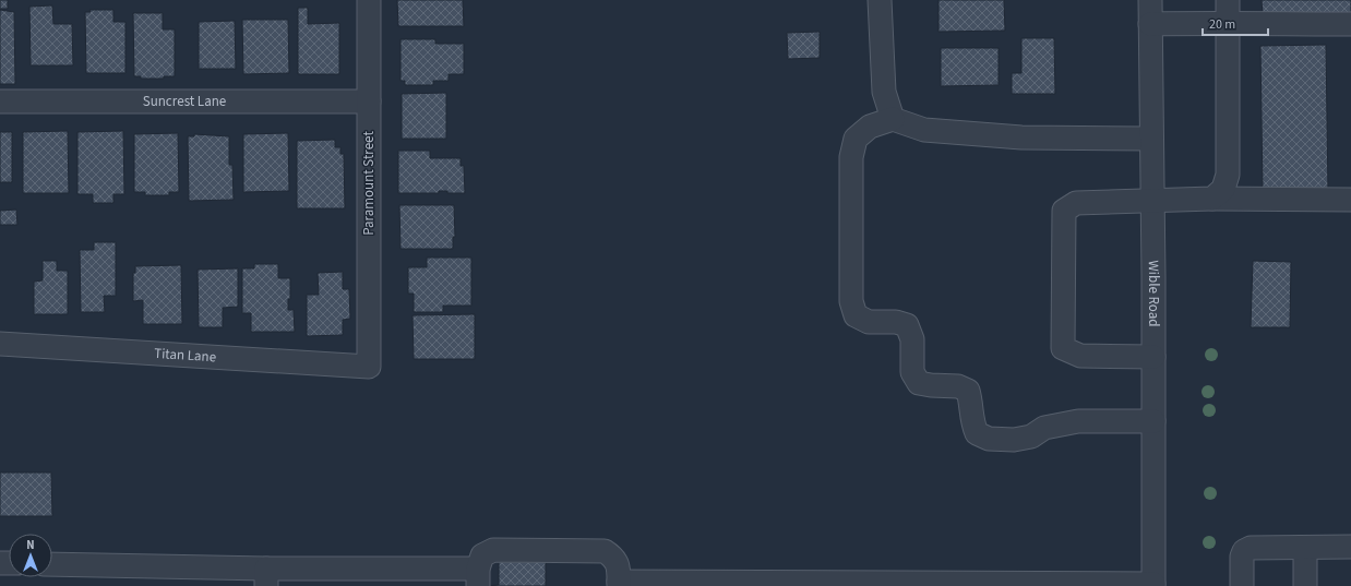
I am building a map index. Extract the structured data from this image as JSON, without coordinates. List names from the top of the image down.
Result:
{
  "streets": {
    "street": [
      "Suncrest Lane",
      "Paramount Street",
      "Wible Road",
      "Titan Lane"
    ]
  },
  "crossings": [
    ["Suncrest Lane", "Paramount Street"],
    ["Paramount Street", "Titan Lane"]
  ],
  "scale_bar": "20 m",
  "north": "top"
}
